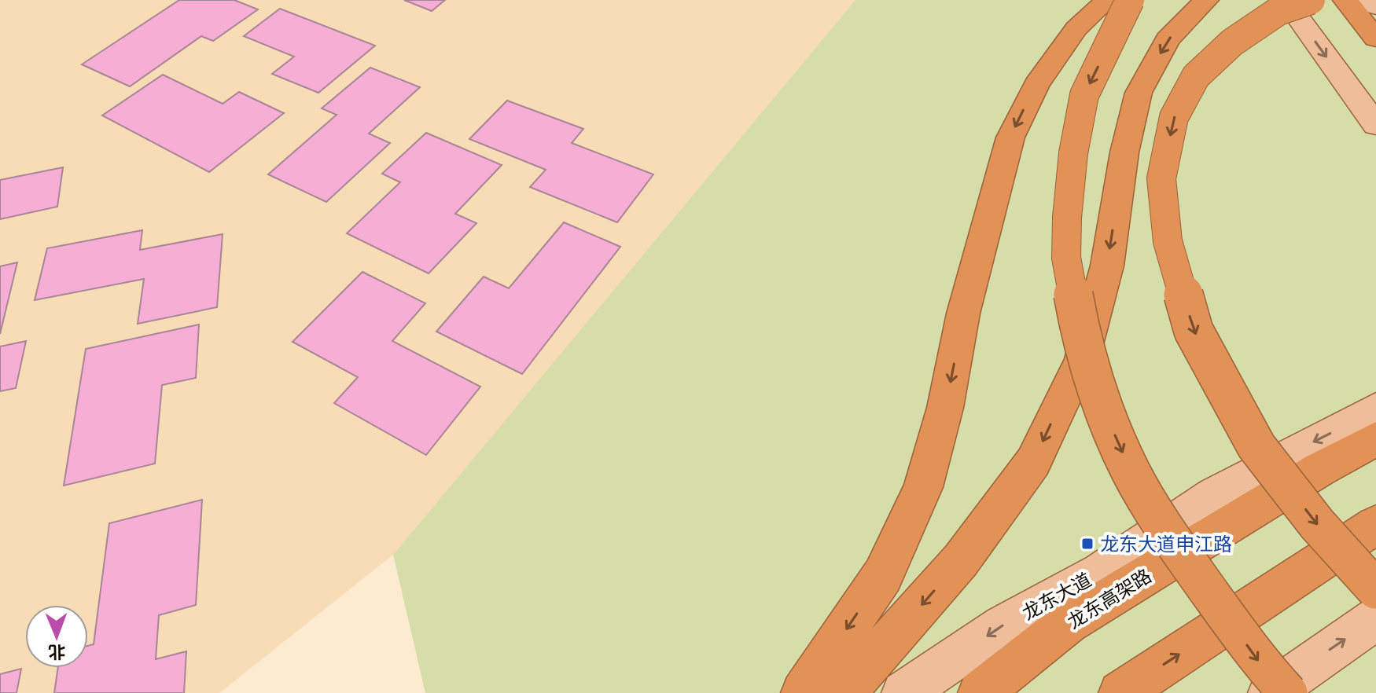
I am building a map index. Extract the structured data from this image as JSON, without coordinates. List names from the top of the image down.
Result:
{
  "streets": {
    "highway": ["龙东高架路"],
    "main road": ["龙东大道"]
  },
  "one_way": ["龙东大道"],
  "places": {
    "transit": ["龙东大道申江路"]
  },
  "north": "bottom"
}
